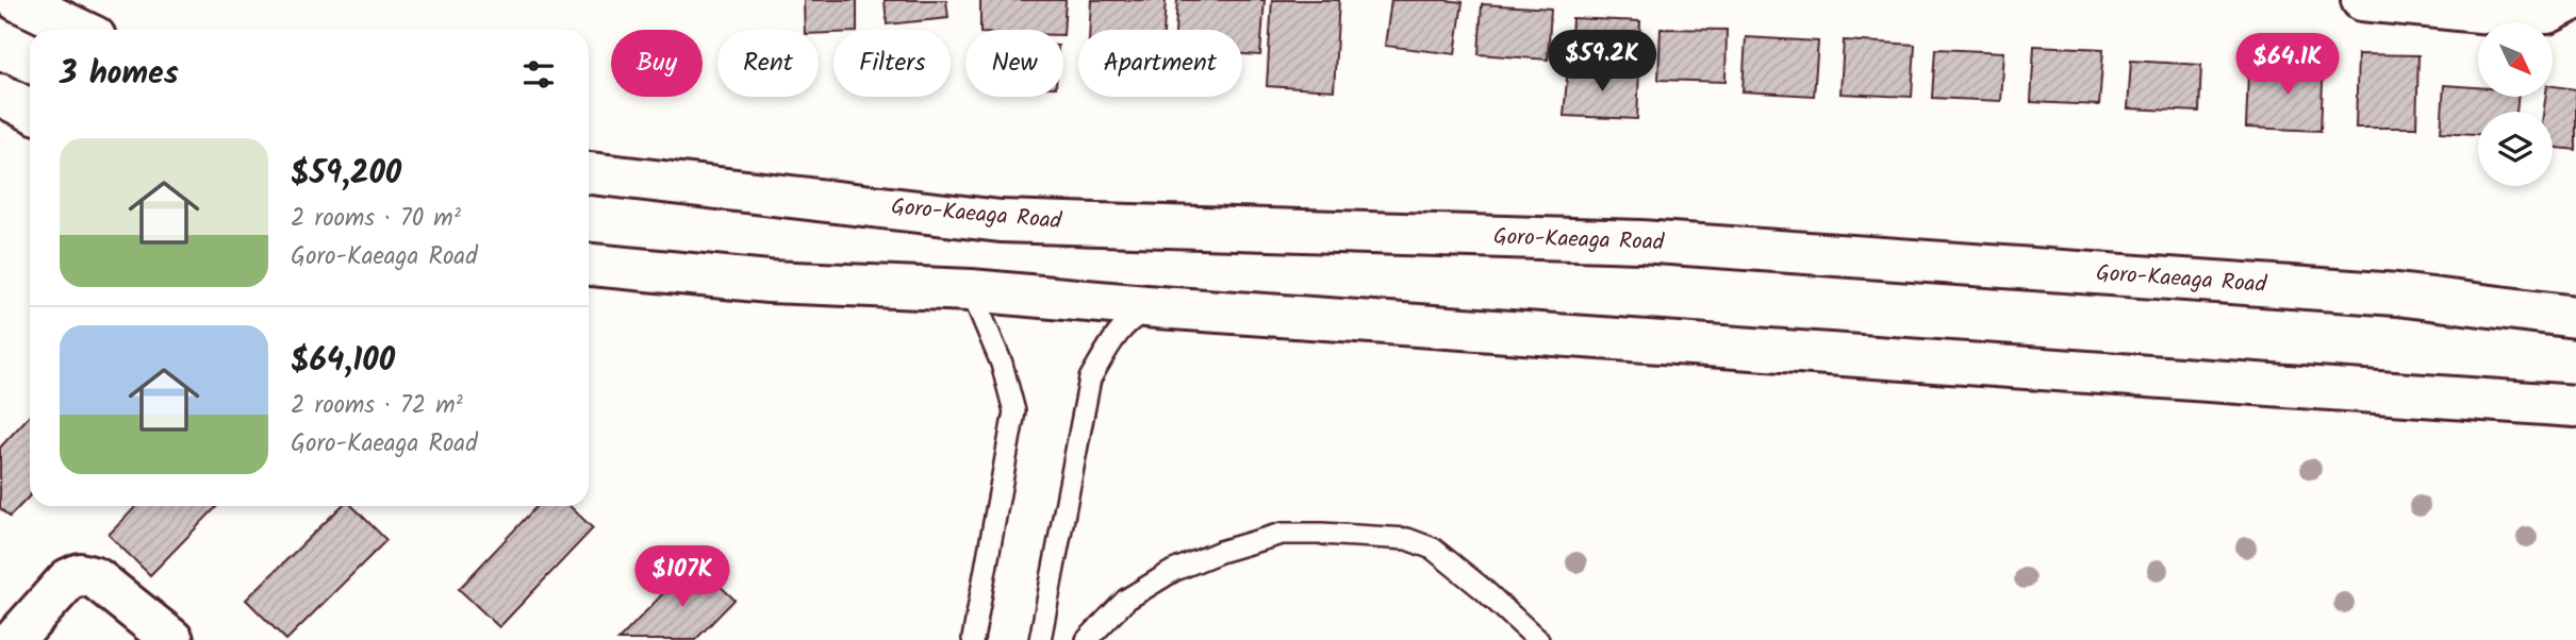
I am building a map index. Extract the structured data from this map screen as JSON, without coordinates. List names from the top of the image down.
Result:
{
  "streets": {
    "main road": ["Goro-Kaeaga Road"]
  },
  "north": "bottom right",
  "page": {
    "price": ["$59.2K", "$64.1K", "$107K"],
    "chip": [
      "Buy",
      "Rent",
      "Filters",
      "New",
      "Apartment"
    ],
    "heading": "3 homes",
    "list": [
      {
        "name": "$59,200",
        "note": "2 rooms · 70 m² · Goro-Kaeaga Road"
      },
      {
        "name": "$64,100",
        "note": "2 rooms · 72 m² · Goro-Kaeaga Road"
      }
    ]
  }
}
